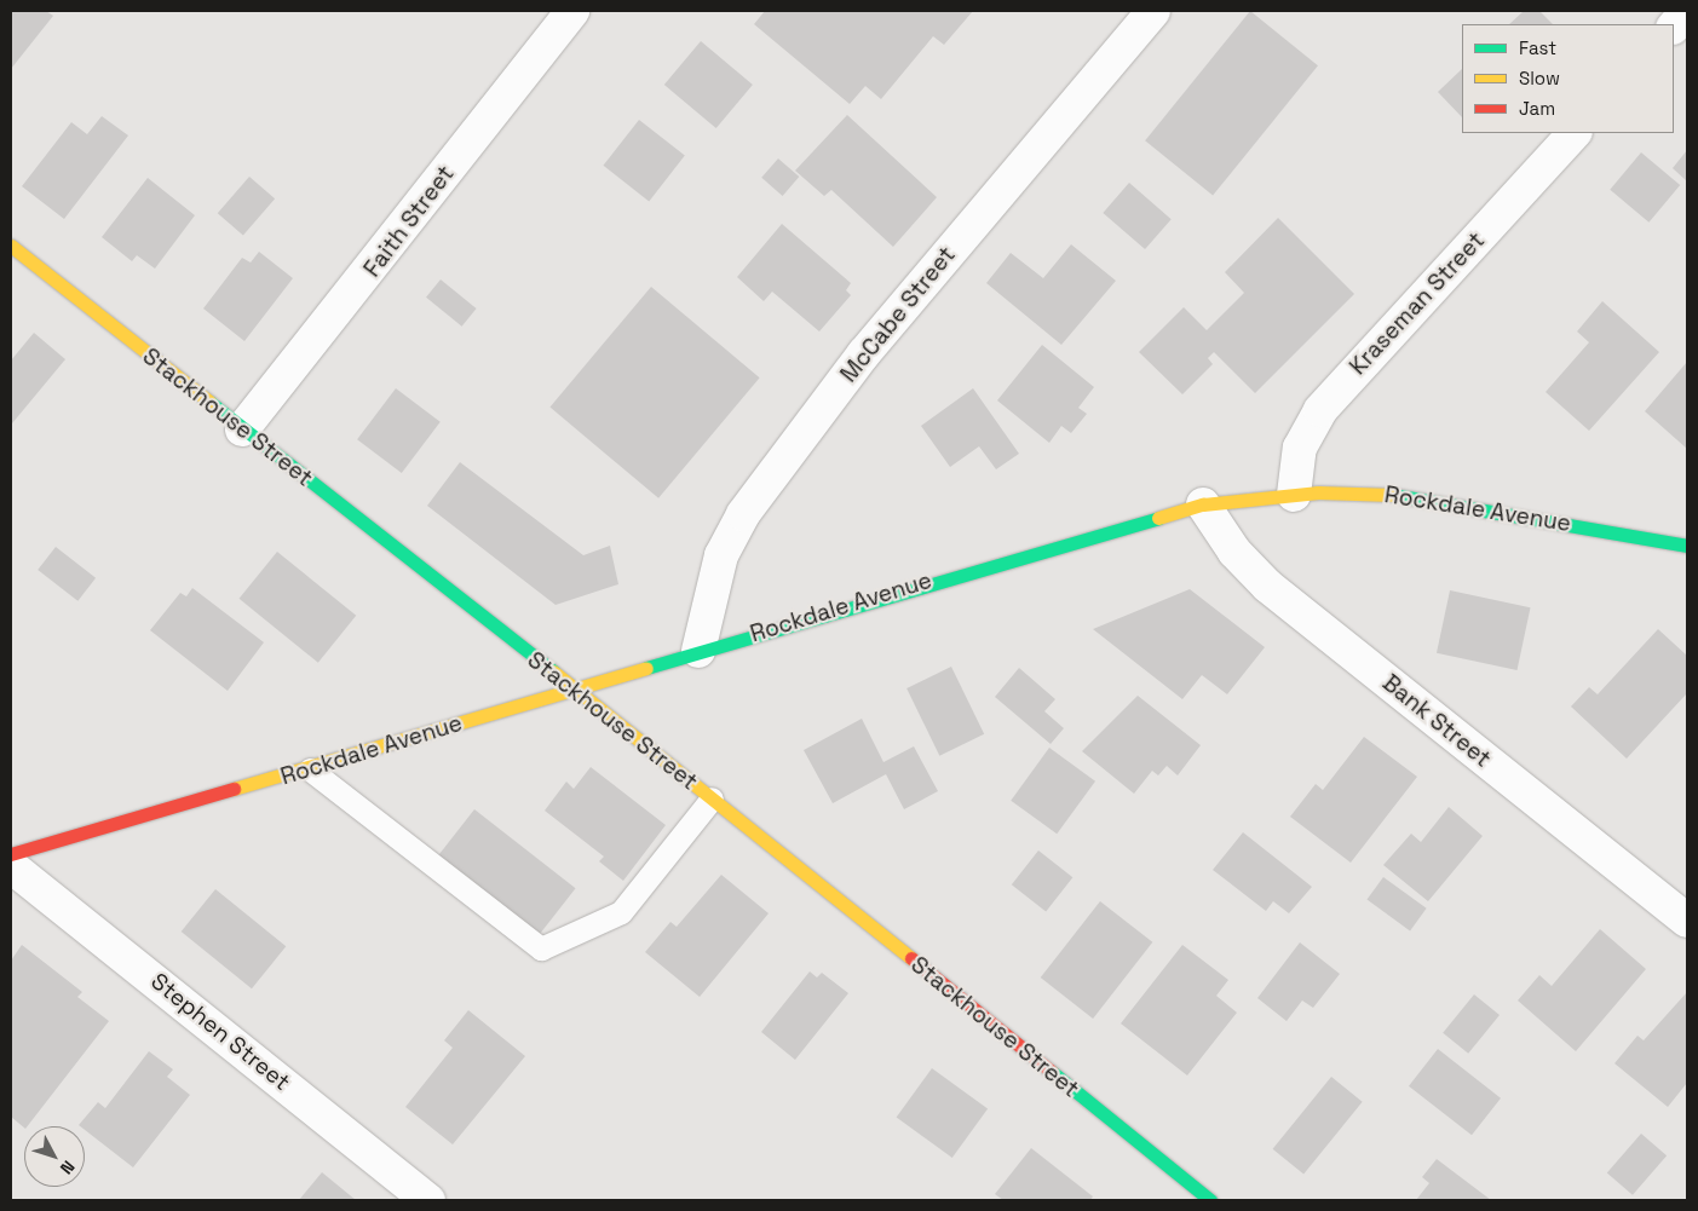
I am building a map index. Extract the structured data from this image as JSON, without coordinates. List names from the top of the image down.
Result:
{
  "streets": {
    "main road": ["Stackhouse Street", "Rockdale Avenue"],
    "street": [
      "Faith Street",
      "Kraseman Street",
      "McCabe Street",
      "Bank Street",
      "Stephen Street"
    ]
  },
  "crossings": [
    ["Faith Street", "Stackhouse Street"],
    ["Kraseman Street", "Rockdale Avenue"],
    ["McCabe Street", "Rockdale Avenue"],
    ["Stackhouse Street", "Rockdale Avenue"],
    ["Rockdale Avenue", "Bank Street"]
  ],
  "legend": ["Fast", "Slow", "Jam"],
  "north": "bottom right"
}
